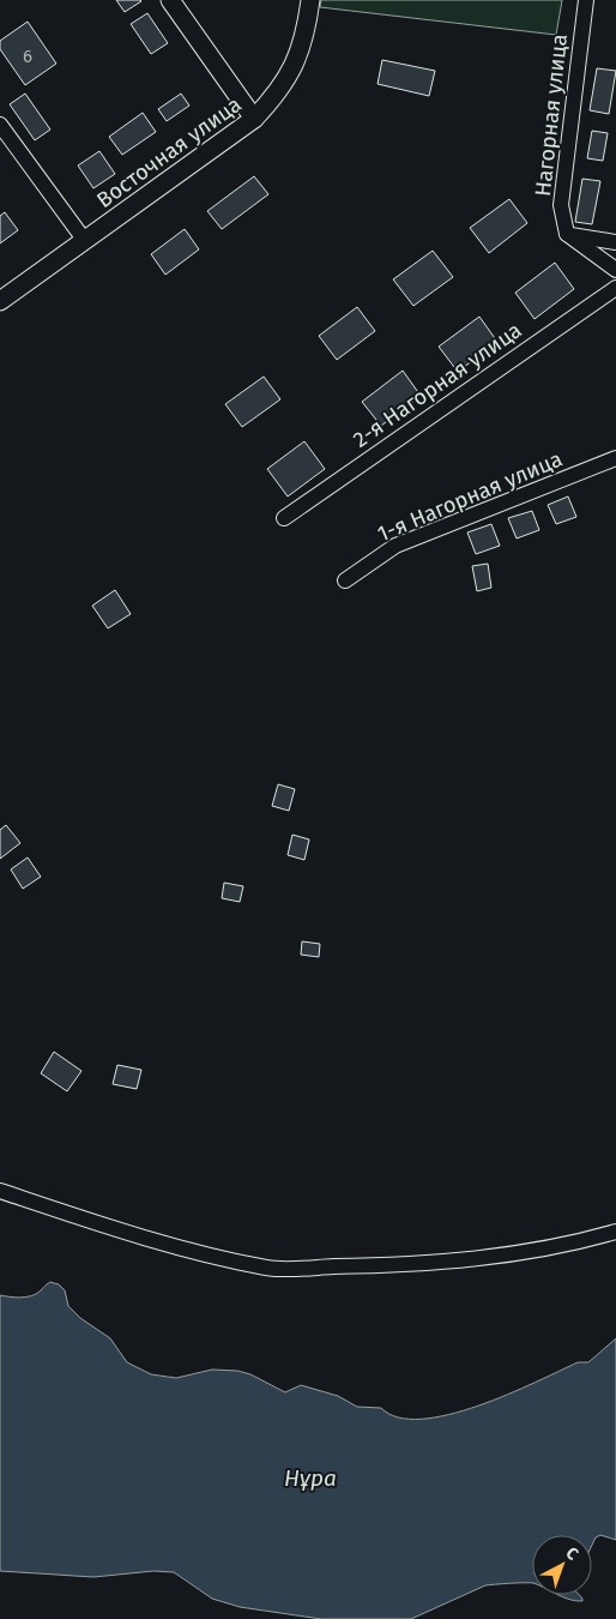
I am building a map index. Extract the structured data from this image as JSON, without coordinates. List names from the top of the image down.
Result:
{
  "streets": {
    "main road": ["Восточная улица"],
    "street": ["Нагорная улица", "2-я Нагорная улица", "1-я Нагорная улица"]
  },
  "water": ["Нұра"],
  "house_numbers": ["6"],
  "north": "top right"
}
